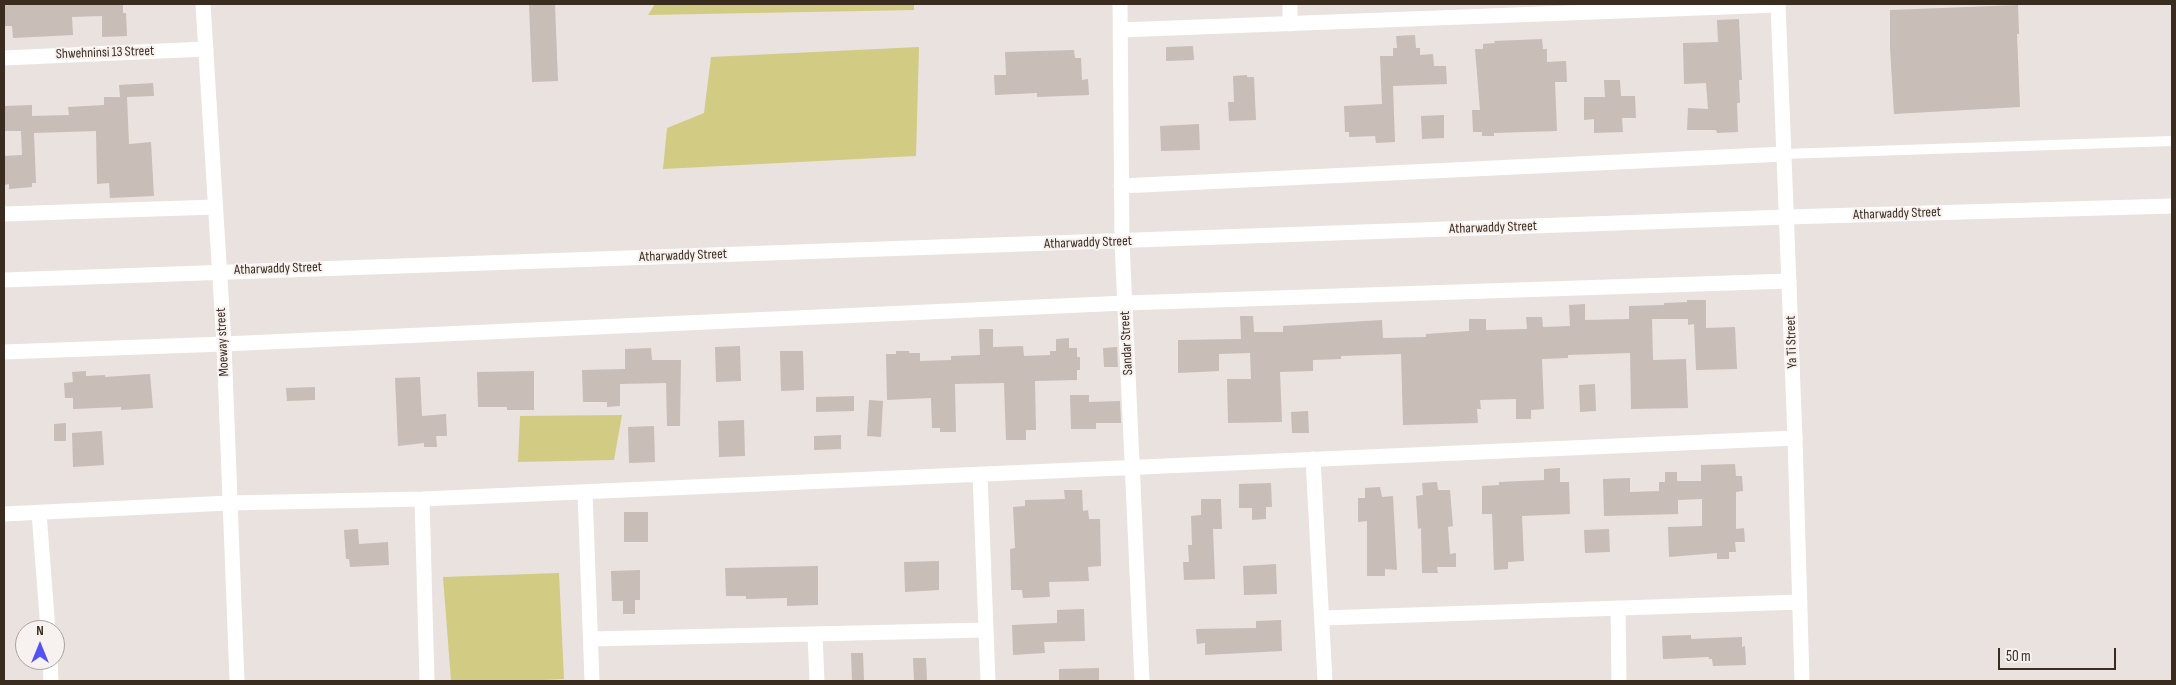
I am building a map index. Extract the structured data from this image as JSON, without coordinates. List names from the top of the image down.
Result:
{
  "streets": {
    "street": [
      "Shwehninsi 13 Street",
      "Atharwaddy Street",
      "Moeway street",
      "Ya Ti Street",
      "Sandar Street"
    ]
  },
  "crossings": [
    ["Shwehninsi 13 Street", "Moeway street"],
    ["Atharwaddy Street", "Moeway street"],
    ["Atharwaddy Street", "Ya Ti Street"],
    ["Atharwaddy Street", "Sandar Street"]
  ],
  "scale_bar": "50 m",
  "north": "top"
}
